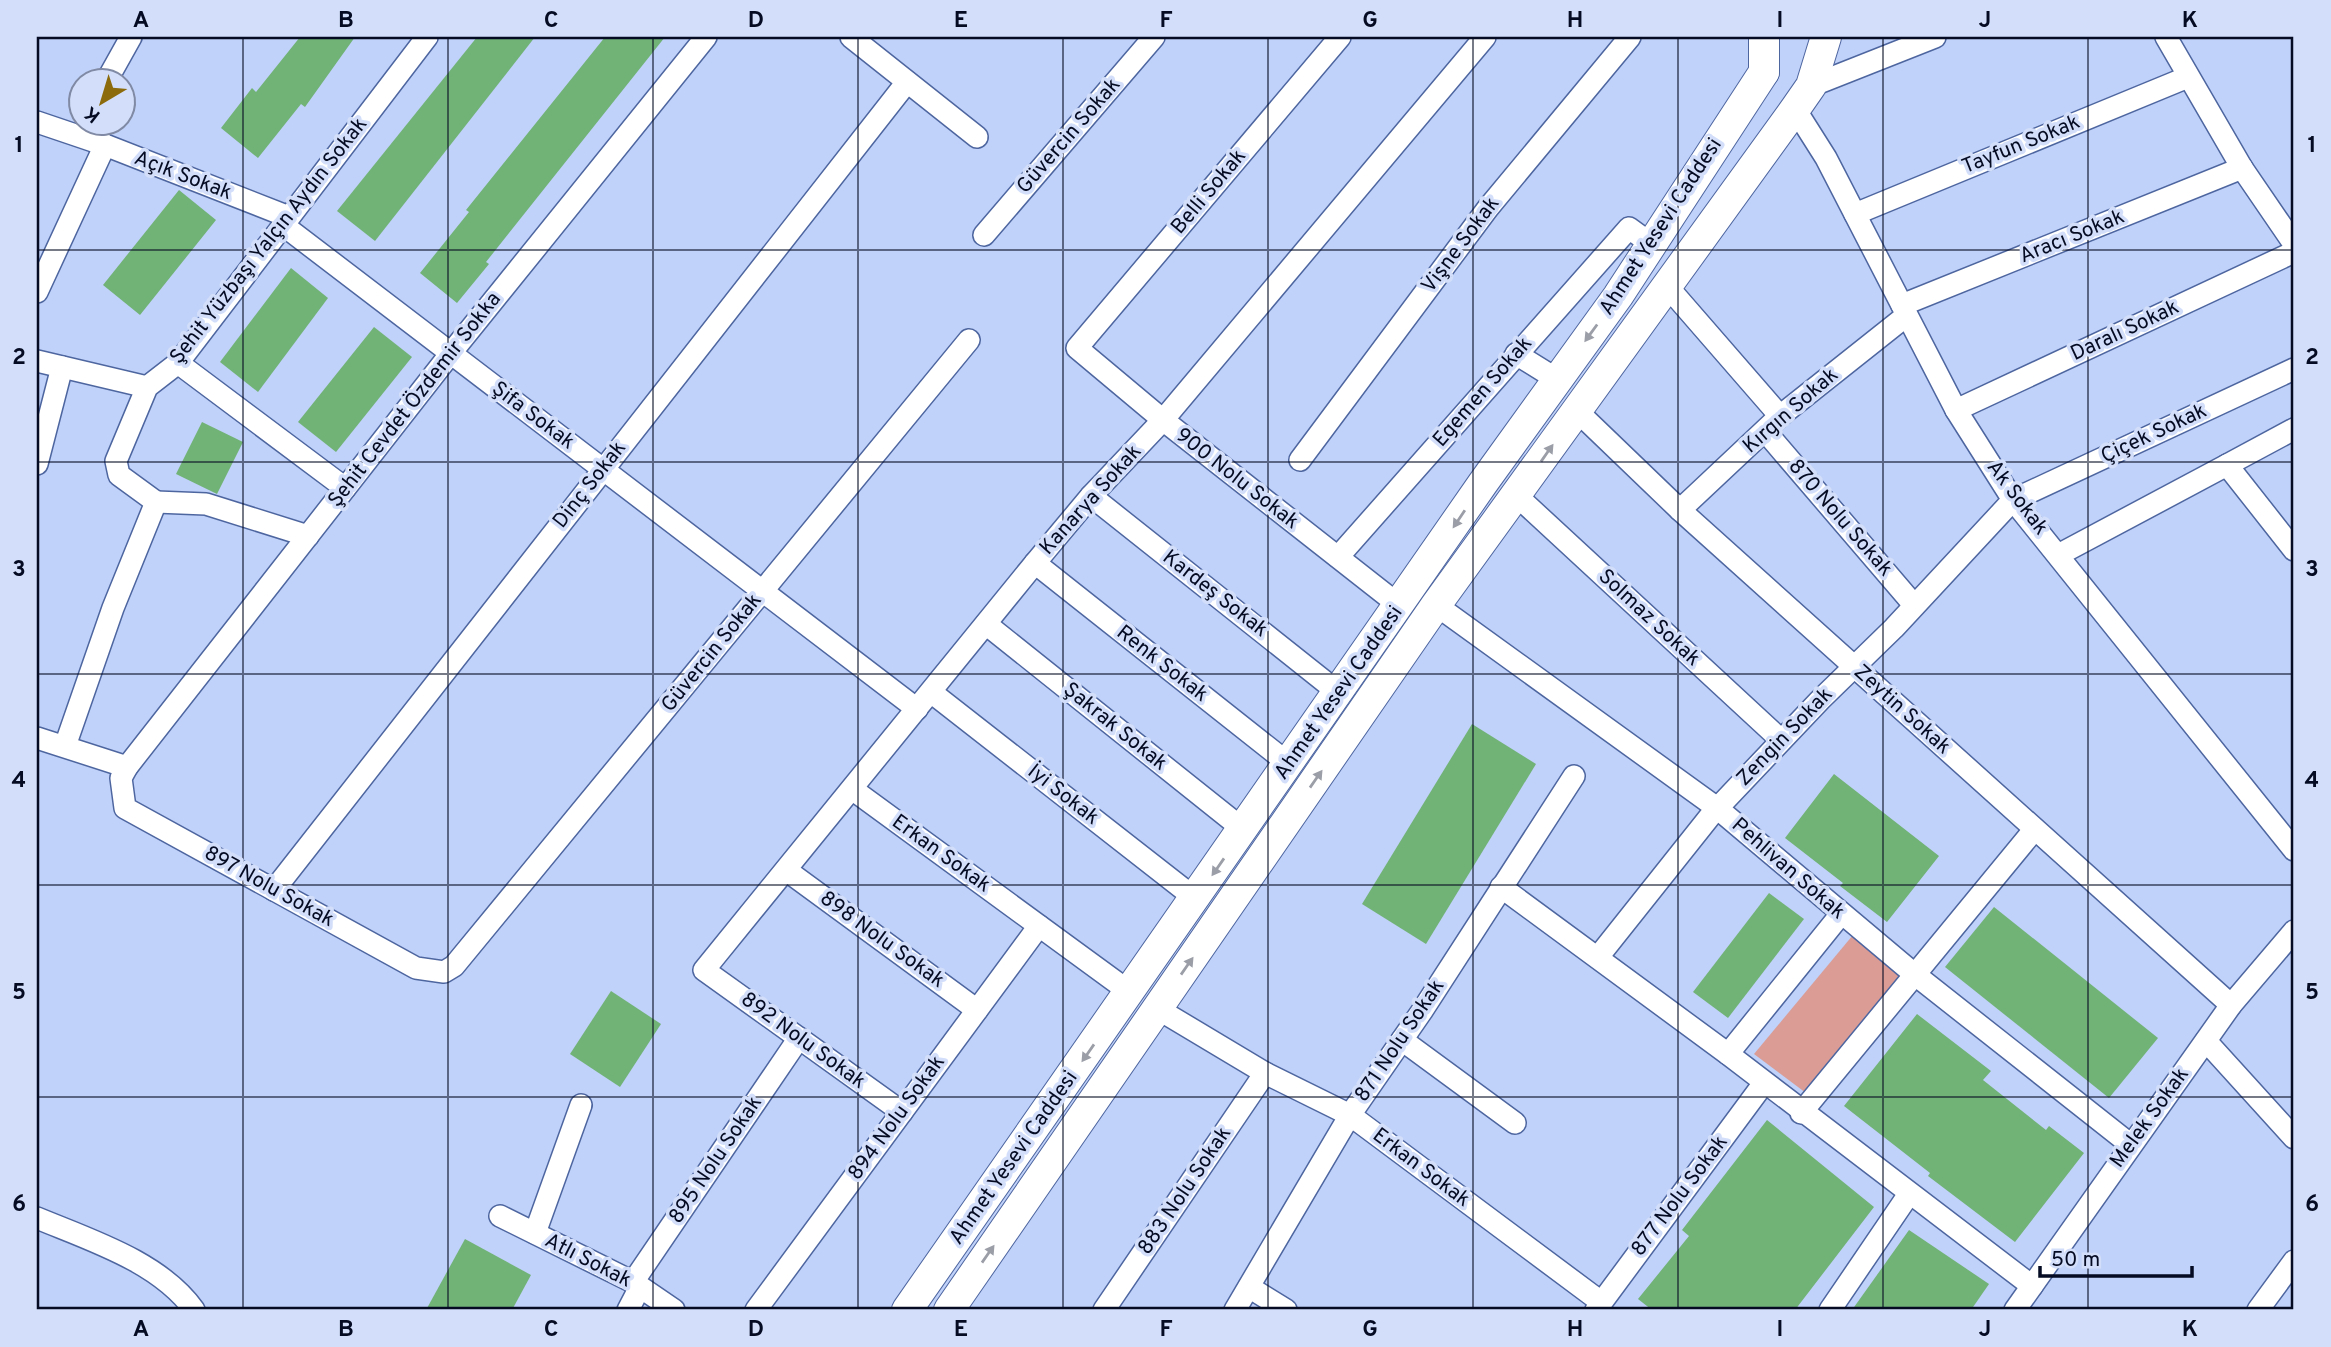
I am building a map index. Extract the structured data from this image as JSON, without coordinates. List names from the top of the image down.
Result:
{
  "streets": {
    "main road": ["Ahmet Yesevi Caddesi"],
    "street": [
      "Güvercin Sokak",
      "Tayfun Sokak",
      "Açık Sokak",
      "Belli Sokak",
      "Aracı Sokak",
      "Şehit Yüzbaşı Yalçın Aydın Sokak",
      "Vişne Sokak",
      "Daralı Sokak",
      "Egemen Sokak",
      "Şehit Cevdet Özdemir Sokka",
      "Kırgın Sokak",
      "Şifa Sokak",
      "Çiçek Sokak",
      "900 Nolu Sokak",
      "Dinç Sokak",
      "Ak Sokak",
      "Kanarya Sokak",
      "870 Nolu Sokak",
      "Kardeş Sokak",
      "Solmaz Sokak",
      "Renk Sokak",
      "Zeytin Sokak",
      "Şakrak Sokak",
      "Zengin Sokak",
      "İyi Sokak",
      "Erkan Sokak",
      "Pehlivan Sokak",
      "897 Nolu Sokak",
      "898 Nolu Sokak",
      "892 Nolu Sokak",
      "871 Nolu Sokak",
      "894 Nolu Sokak",
      "Melek Sokak",
      "895 Nolu Sokak",
      "883 Nolu Sokak",
      "877 Nolu Sokak",
      "Atlı Sokak"
    ]
  },
  "crossings": [
    ["Güvercin Sokak", "Şifa Sokak"],
    ["Güvercin Sokak", "897 Nolu Sokak"],
    ["Tayfun Sokak", "Ak Sokak"],
    ["Açık Sokak", "Şehit Yüzbaşı Yalçın Aydın Sokak"],
    ["Açık Sokak", "Şifa Sokak"],
    ["Belli Sokak", "900 Nolu Sokak"],
    ["Ahmet Yesevi Caddesi", "Egemen Sokak"],
    ["Ahmet Yesevi Caddesi", "900 Nolu Sokak"],
    ["Ahmet Yesevi Caddesi", "Ak Sokak"],
    ["Ahmet Yesevi Caddesi", "870 Nolu Sokak"],
    ["Ahmet Yesevi Caddesi", "Kardeş Sokak"],
    ["Ahmet Yesevi Caddesi", "Solmaz Sokak"],
    ["Ahmet Yesevi Caddesi", "Renk Sokak"],
    ["Ahmet Yesevi Caddesi", "Zeytin Sokak"],
    ["Ahmet Yesevi Caddesi", "Şakrak Sokak"],
    ["Ahmet Yesevi Caddesi", "İyi Sokak"],
    ["Ahmet Yesevi Caddesi", "Erkan Sokak"],
    ["Ahmet Yesevi Caddesi", "Pehlivan Sokak"],
    ["Aracı Sokak", "Kırgın Sokak"],
    ["Aracı Sokak", "Ak Sokak"],
    ["Şehit Yüzbaşı Yalçın Aydın Sokak", "Şifa Sokak"],
    ["Daralı Sokak", "Ak Sokak"],
    ["Egemen Sokak", "900 Nolu Sokak"],
    ["Şehit Cevdet Özdemir Sokka", "Şifa Sokak"],
    ["Şehit Cevdet Özdemir Sokka", "897 Nolu Sokak"],
    ["Kırgın Sokak", "Ak Sokak"],
    ["Kırgın Sokak", "870 Nolu Sokak"],
    ["Kırgın Sokak", "Zeytin Sokak"],
    ["Şifa Sokak", "Dinç Sokak"],
    ["Şifa Sokak", "Kanarya Sokak"],
    ["Çiçek Sokak", "Ak Sokak"],
    ["Çiçek Sokak", "Zengin Sokak"],
    ["900 Nolu Sokak", "Kanarya Sokak"],
    ["Dinç Sokak", "897 Nolu Sokak"],
    ["Ak Sokak", "Zengin Sokak"],
    ["Kanarya Sokak", "Kardeş Sokak"],
    ["Kanarya Sokak", "Renk Sokak"],
    ["Kanarya Sokak", "Şakrak Sokak"],
    ["Kanarya Sokak", "İyi Sokak"],
    ["Kanarya Sokak", "Erkan Sokak"],
    ["Kanarya Sokak", "898 Nolu Sokak"],
    ["Kanarya Sokak", "892 Nolu Sokak"],
    ["870 Nolu Sokak", "Zengin Sokak"],
    ["Solmaz Sokak", "Zengin Sokak"],
    ["Zeytin Sokak", "Zengin Sokak"],
    ["Zeytin Sokak", "Melek Sokak"],
    ["Zengin Sokak", "Pehlivan Sokak"],
    ["Erkan Sokak", "871 Nolu Sokak"],
    ["Erkan Sokak", "894 Nolu Sokak"],
    ["Erkan Sokak", "883 Nolu Sokak"],
    ["Erkan Sokak", "877 Nolu Sokak"],
    ["Pehlivan Sokak", "Melek Sokak"],
    ["898 Nolu Sokak", "894 Nolu Sokak"],
    ["892 Nolu Sokak", "894 Nolu Sokak"],
    ["892 Nolu Sokak", "895 Nolu Sokak"],
    ["895 Nolu Sokak", "Atlı Sokak"]
  ],
  "scale_bar": "50 m",
  "north": "bottom left",
  "grid": {
    "columns": [
      "A",
      "B",
      "C",
      "D",
      "E",
      "F",
      "G",
      "H",
      "I",
      "J",
      "K"
    ],
    "rows": [
      "1",
      "2",
      "3",
      "4",
      "5",
      "6"
    ]
  }
}
